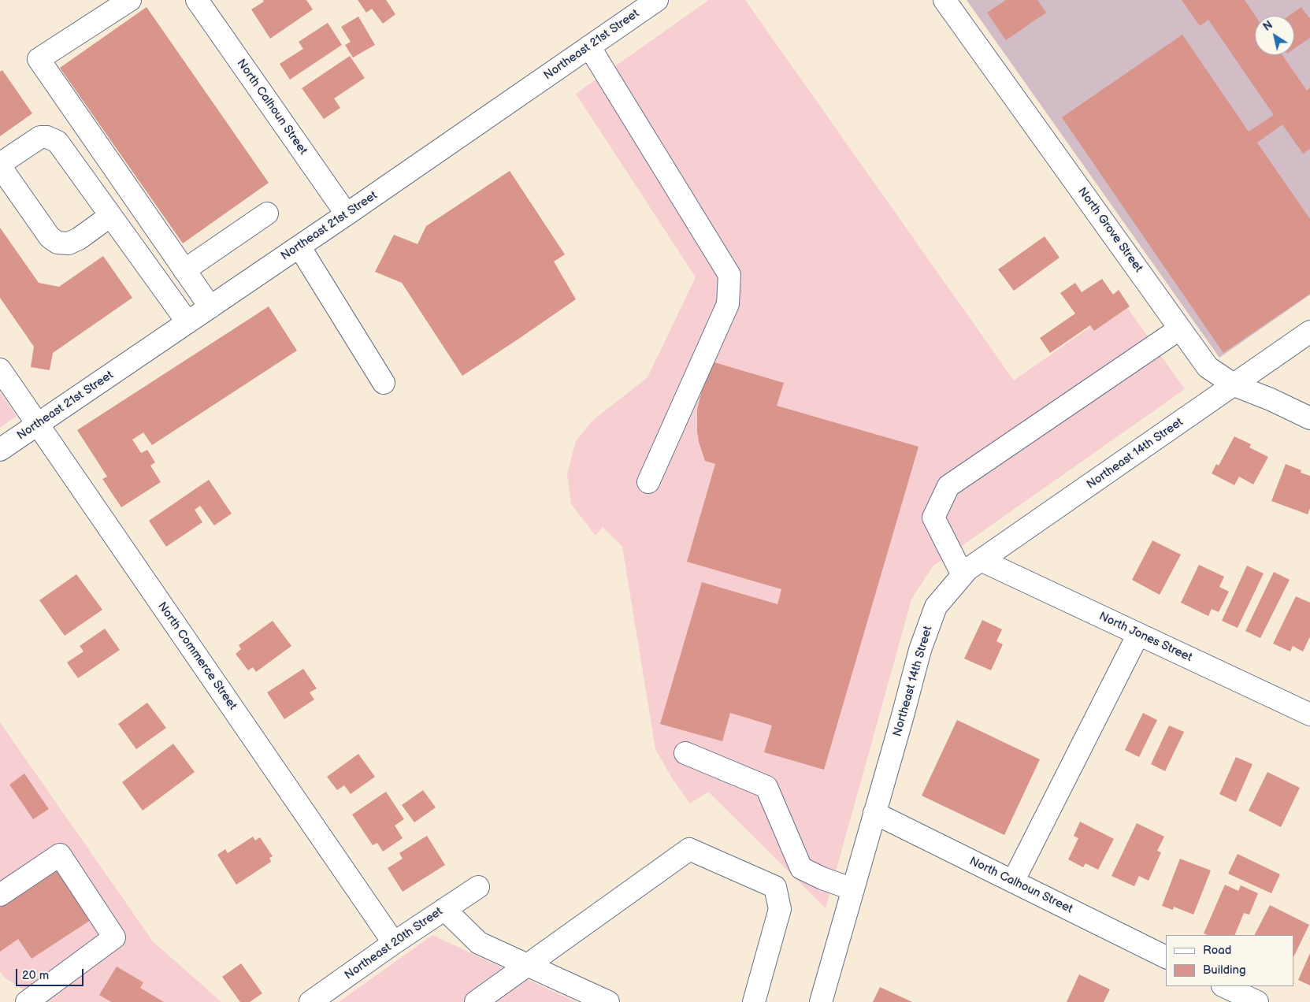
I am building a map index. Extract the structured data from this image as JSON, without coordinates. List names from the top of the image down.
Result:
{
  "streets": {
    "street": [
      "Northeast 21st Street",
      "North Calhoun Street",
      "North Grove Street",
      "Northeast 14th Street",
      "North Jones Street",
      "North Commerce Street",
      "Northeast 20th Street"
    ]
  },
  "crossings": [
    ["Northeast 21st Street", "North Calhoun Street"],
    ["Northeast 21st Street", "North Commerce Street"],
    ["North Calhoun Street", "Northeast 14th Street"],
    ["North Grove Street", "Northeast 14th Street"],
    ["Northeast 14th Street", "North Jones Street"],
    ["North Commerce Street", "Northeast 20th Street"]
  ],
  "legend": ["Road", "Building"],
  "scale_bar": "20 m",
  "north": "top left"
}
